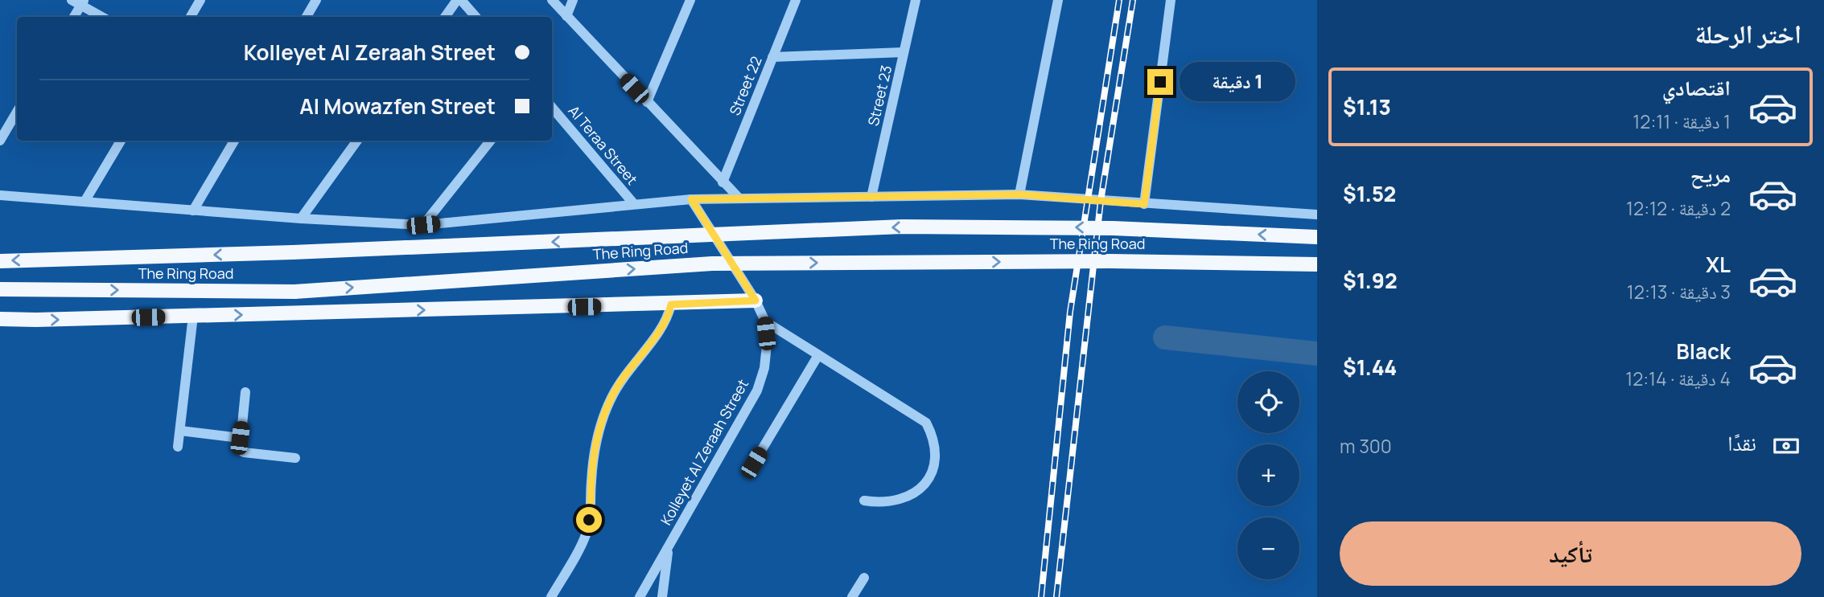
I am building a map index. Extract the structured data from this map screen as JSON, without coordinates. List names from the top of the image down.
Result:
{
  "streets": {
    "main road": ["The Ring Road"],
    "street": [
      "Street 22",
      "Street 23",
      "Al Teraa Street",
      "Kolleyet Al Zeraah Street"
    ]
  },
  "page": {
    "heading": "اختر الرحلة",
    "banner": ["Kolleyet Al Zeraah Street", "Al Mowazfen Street"],
    "bubble": "1 دقيقة",
    "list": [
      {
        "name": "اقتصادي",
        "note": "1 دقيقة · 12:11",
        "value": "$1.13"
      },
      {
        "name": "مريح",
        "note": "2 دقيقة · 12:12",
        "value": "$1.52"
      },
      {
        "name": "XL",
        "note": "3 دقيقة · 12:13",
        "value": "$1.92"
      },
      {
        "name": "Black",
        "note": "4 دقيقة · 12:14",
        "value": "$1.44"
      }
    ],
    "map_buttons": ["+", "−"],
    "pay": ["نقدًا", "300 m"],
    "buttons": "تأكيد"
  }
}
